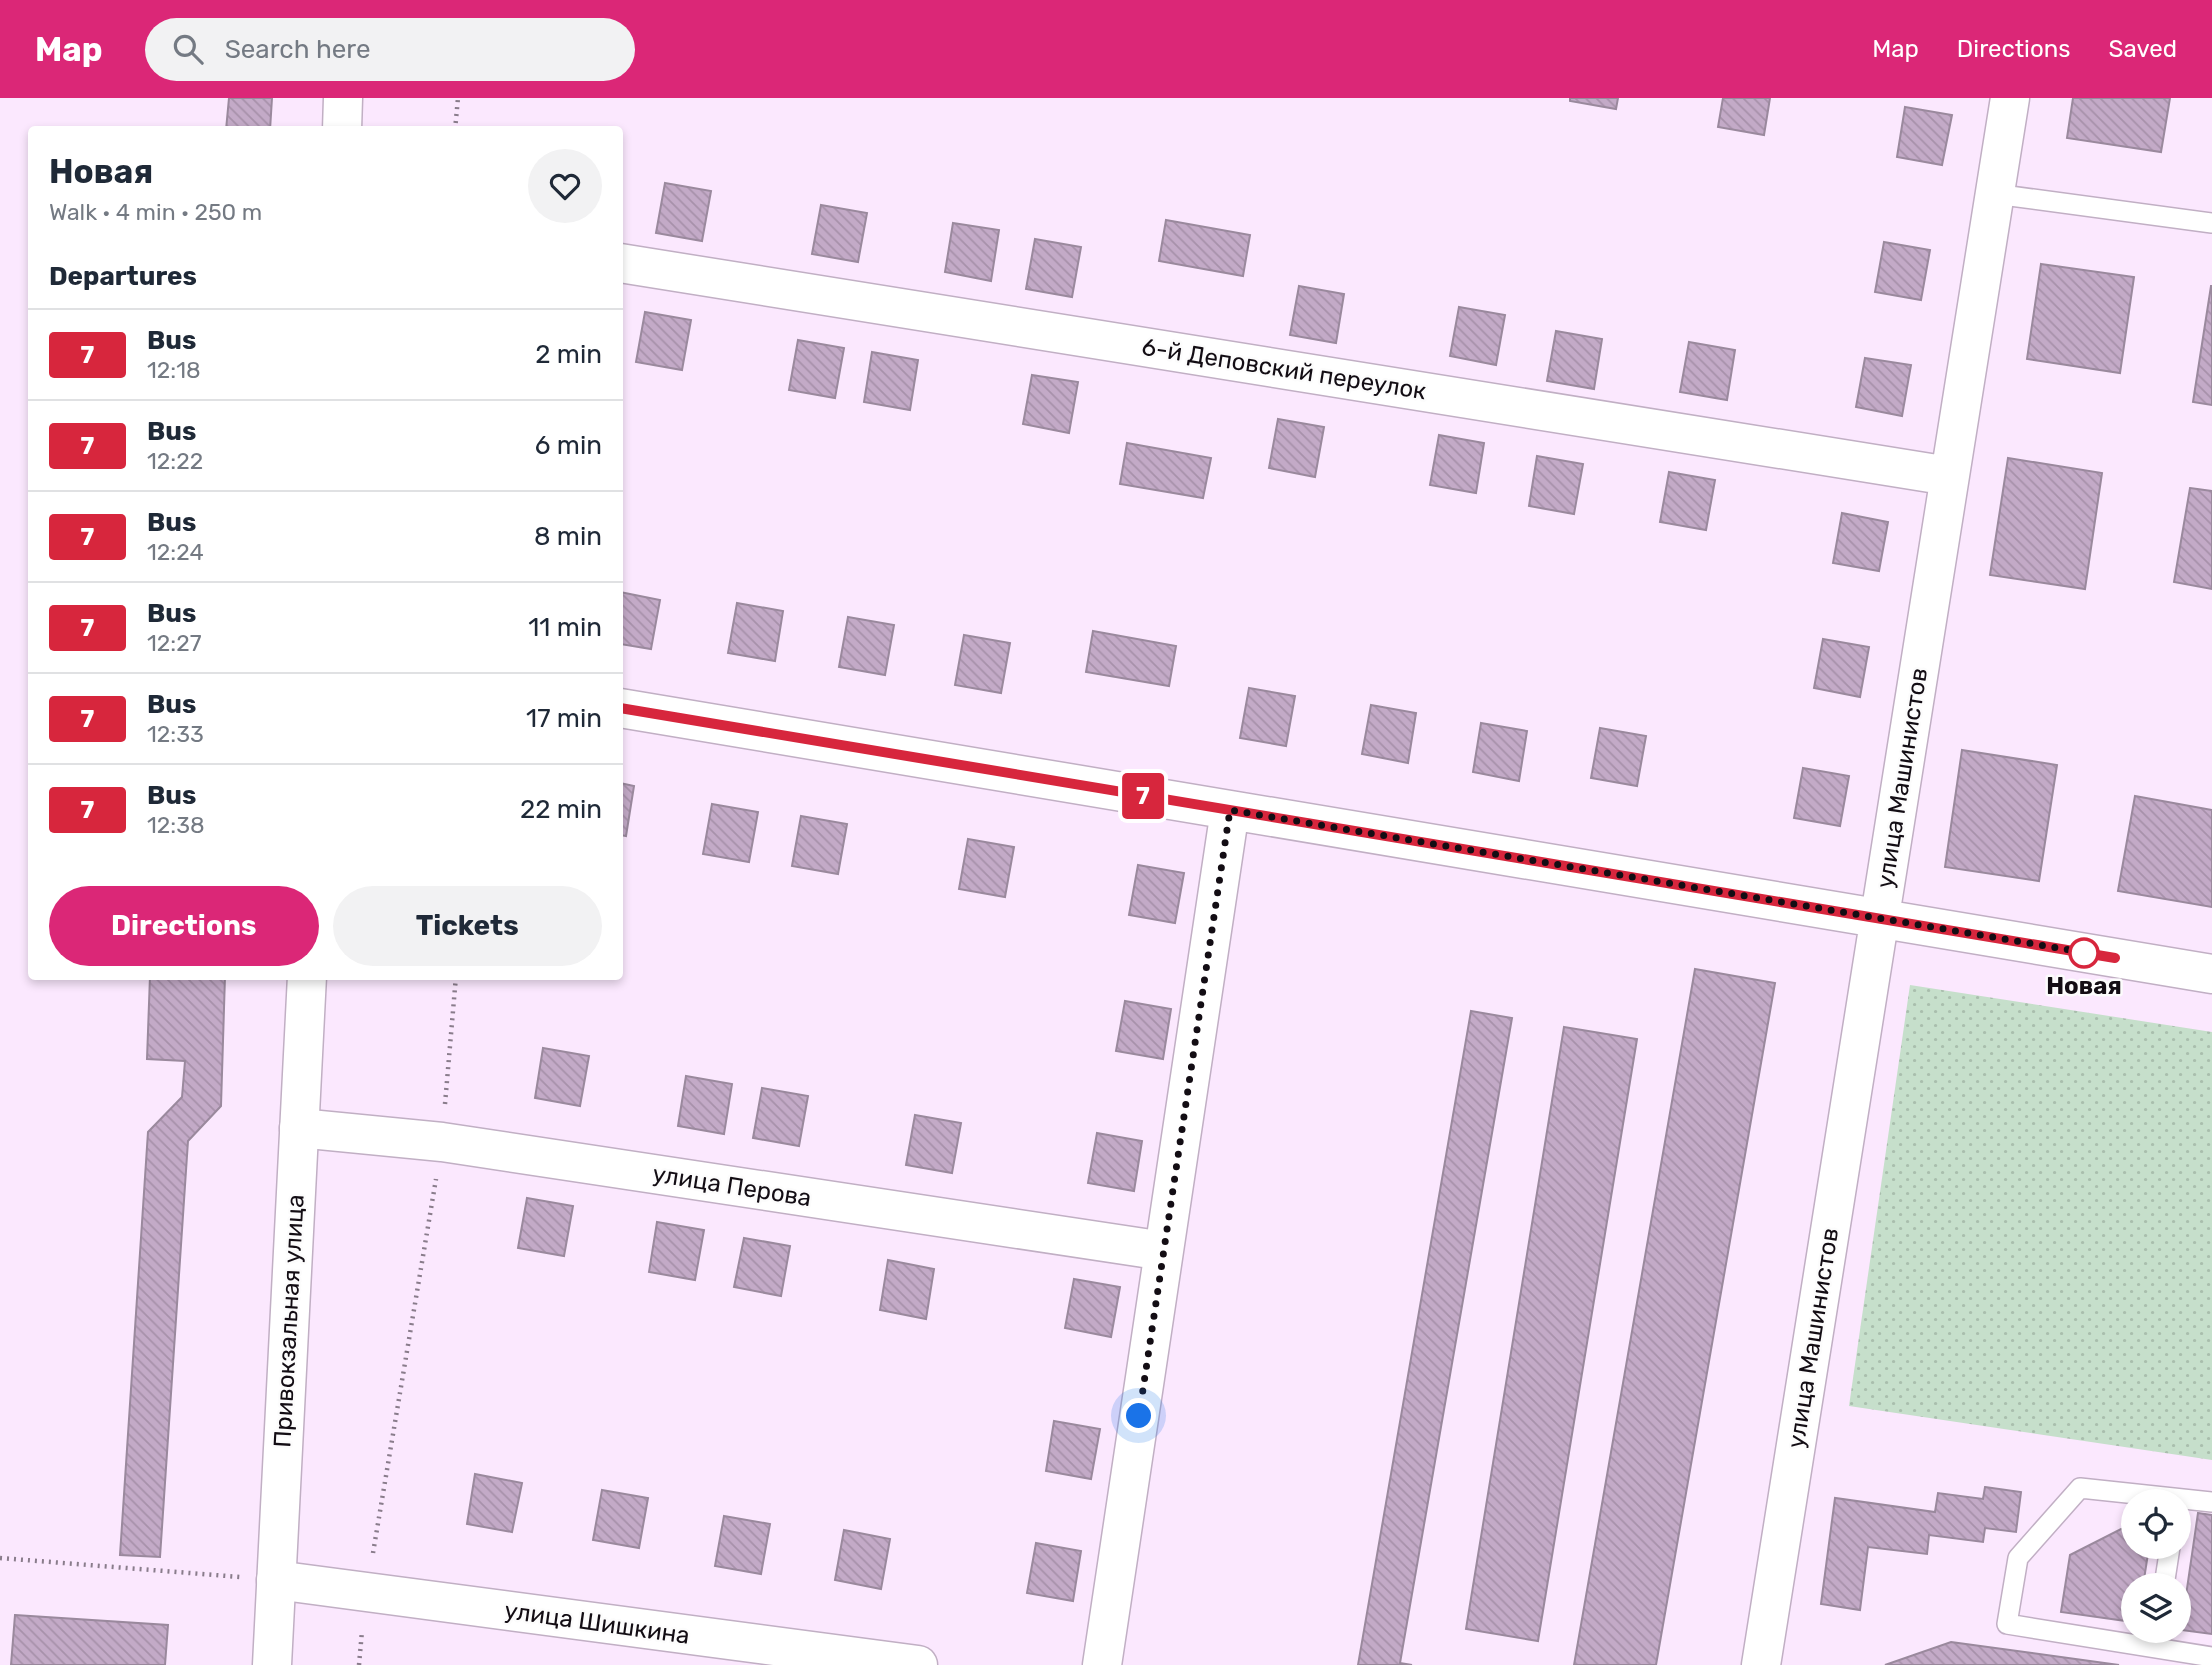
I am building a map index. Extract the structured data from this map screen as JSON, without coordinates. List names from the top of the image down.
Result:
{
  "streets": {
    "street": [
      "6-й Деповский переулок",
      "улица Машинистов",
      "улица Перова",
      "Привокзальная улица",
      "улица Шишкина"
    ]
  },
  "crossings": [
    ["6-й Деповский переулок", "улица Машинистов"],
    ["улица Перова", "Привокзальная улица"],
    ["Привокзальная улица", "улица Шишкина"]
  ],
  "places": ["Новая"],
  "lines": ["bus line 7"],
  "page": {
    "header": "Map",
    "search": "Search here",
    "nav": ["Map", "Directions", "Saved"],
    "on_map": "7",
    "heading": [
      ["Новая", "Walk · 4 min · 250 m"],
      "Departures"
    ],
    "list": [
      {
        "mark": "7",
        "name": "Bus",
        "note": "12:18",
        "value": "2 min"
      },
      {
        "mark": "7",
        "name": "Bus",
        "note": "12:22",
        "value": "6 min"
      },
      {
        "mark": "7",
        "name": "Bus",
        "note": "12:24",
        "value": "8 min"
      },
      {
        "mark": "7",
        "name": "Bus",
        "note": "12:27",
        "value": "11 min"
      },
      {
        "mark": "7",
        "name": "Bus",
        "note": "12:33",
        "value": "17 min"
      },
      {
        "mark": "7",
        "name": "Bus",
        "note": "12:38",
        "value": "22 min"
      }
    ],
    "buttons": ["Directions", "Tickets"]
  }
}
